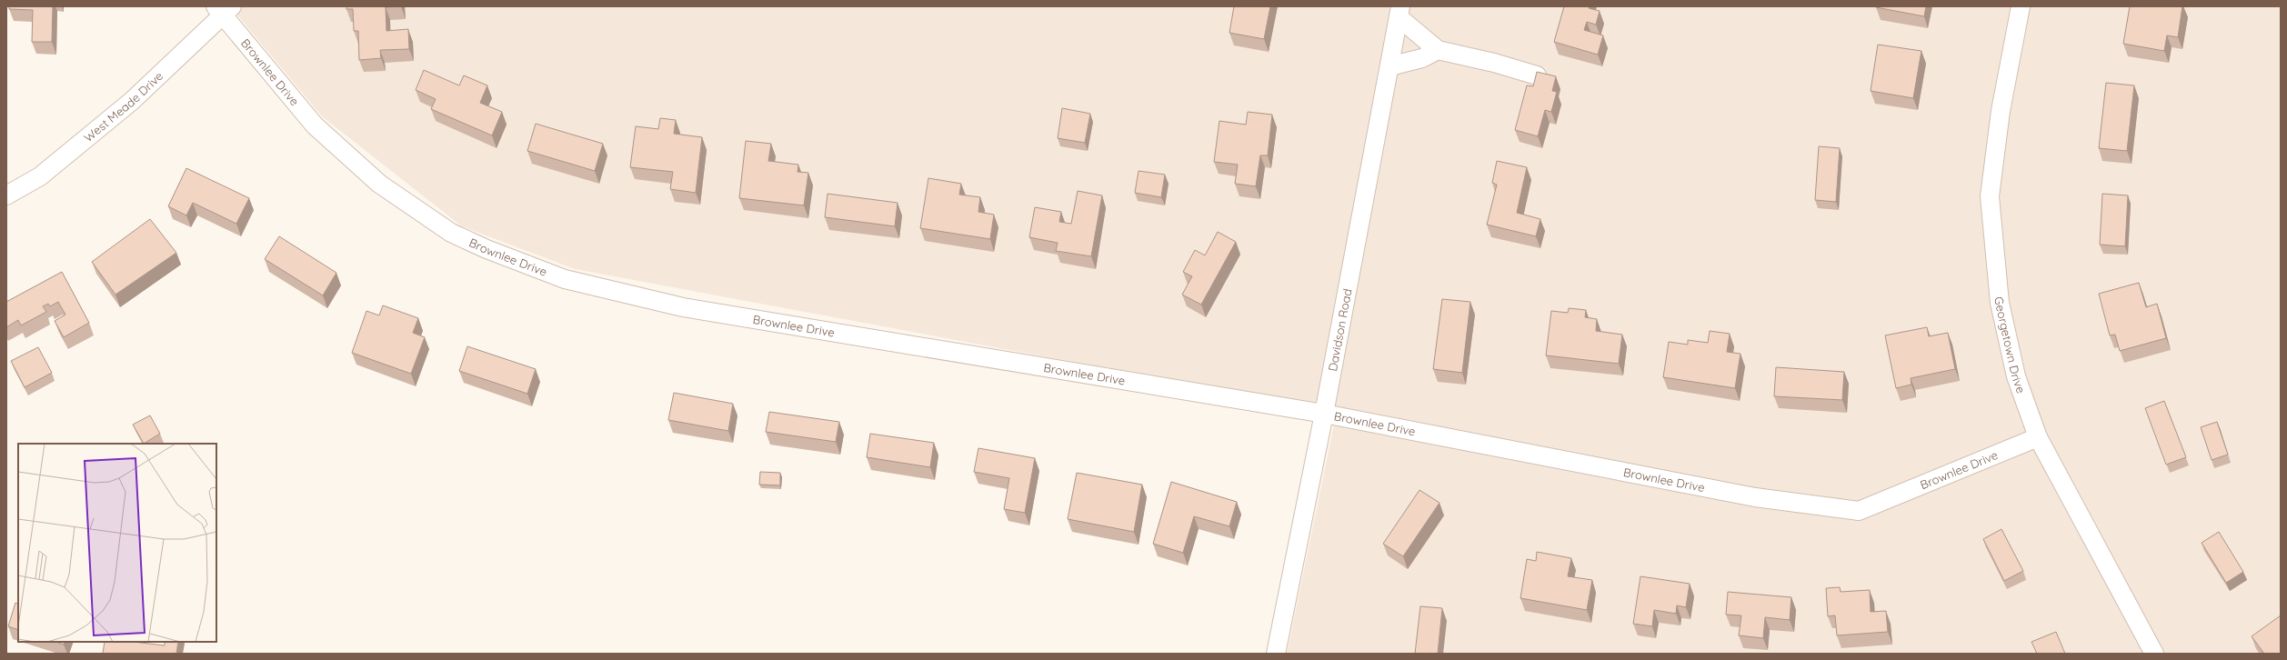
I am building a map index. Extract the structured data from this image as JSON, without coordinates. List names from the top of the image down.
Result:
{
  "streets": {
    "street": [
      "Brownlee Drive",
      "West Meade Drive",
      "Davidson Road",
      "Georgetown Drive"
    ]
  },
  "crossings": [
    ["Brownlee Drive", "West Meade Drive"],
    ["Brownlee Drive", "Davidson Road"],
    ["Brownlee Drive", "Georgetown Drive"]
  ]
}
